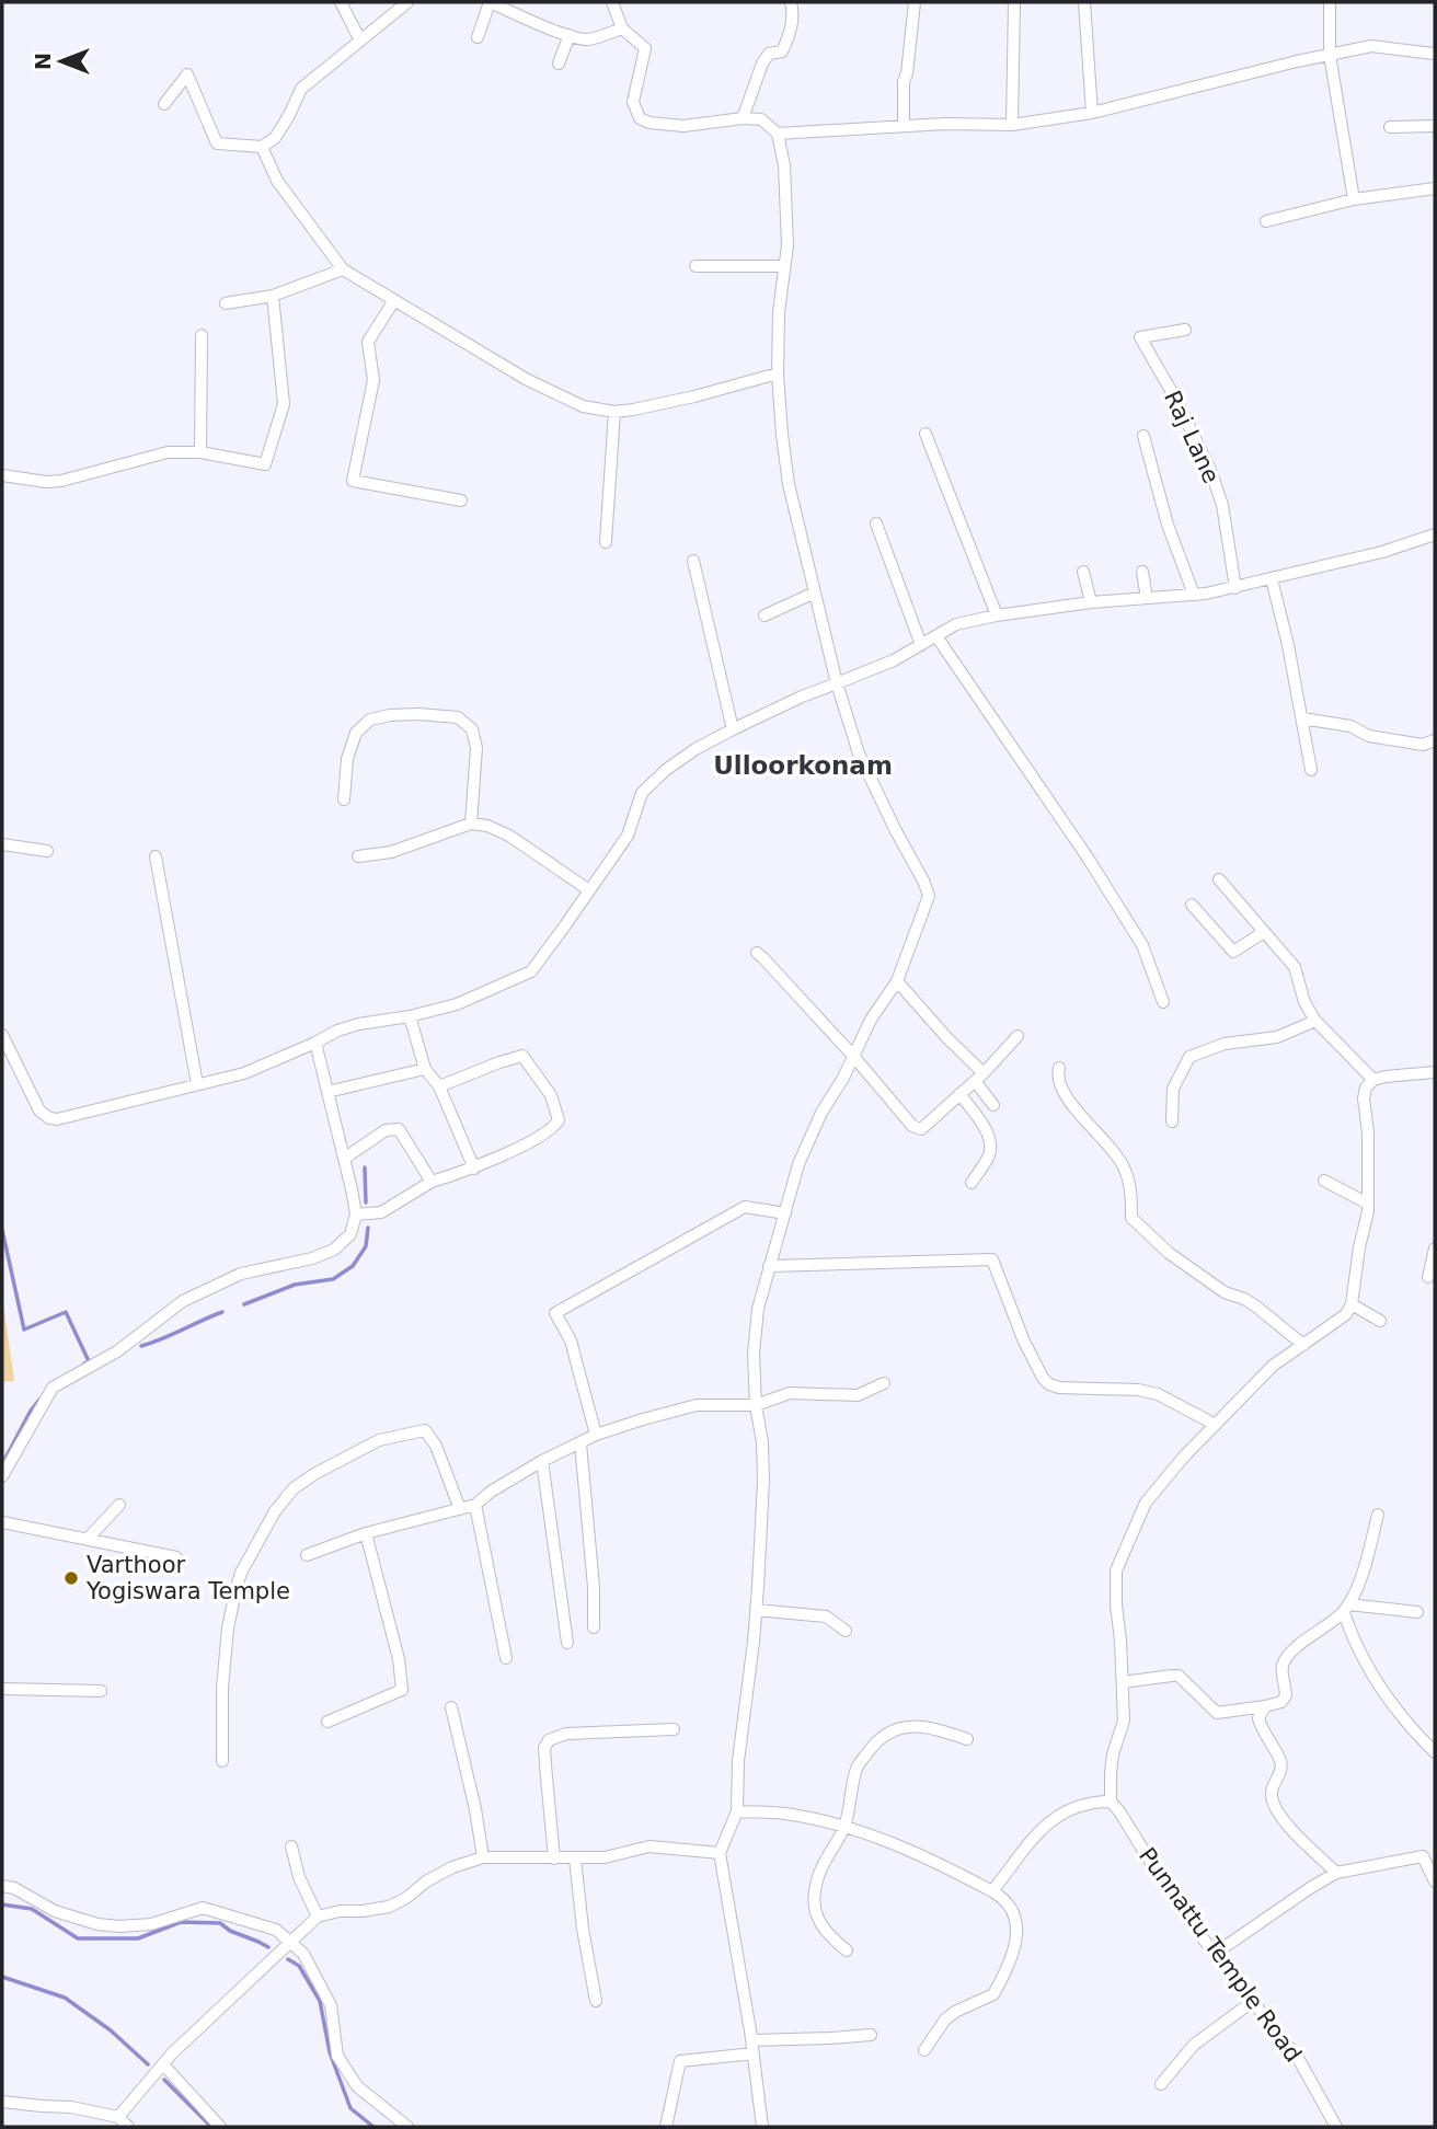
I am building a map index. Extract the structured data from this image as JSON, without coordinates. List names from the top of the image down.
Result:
{
  "streets": {
    "street": ["Raj Lane", "Punnattu Temple Road"]
  },
  "districts": ["Ulloorkonam"],
  "places": ["Varthoor Yogiswara Temple"],
  "north": "left"
}
